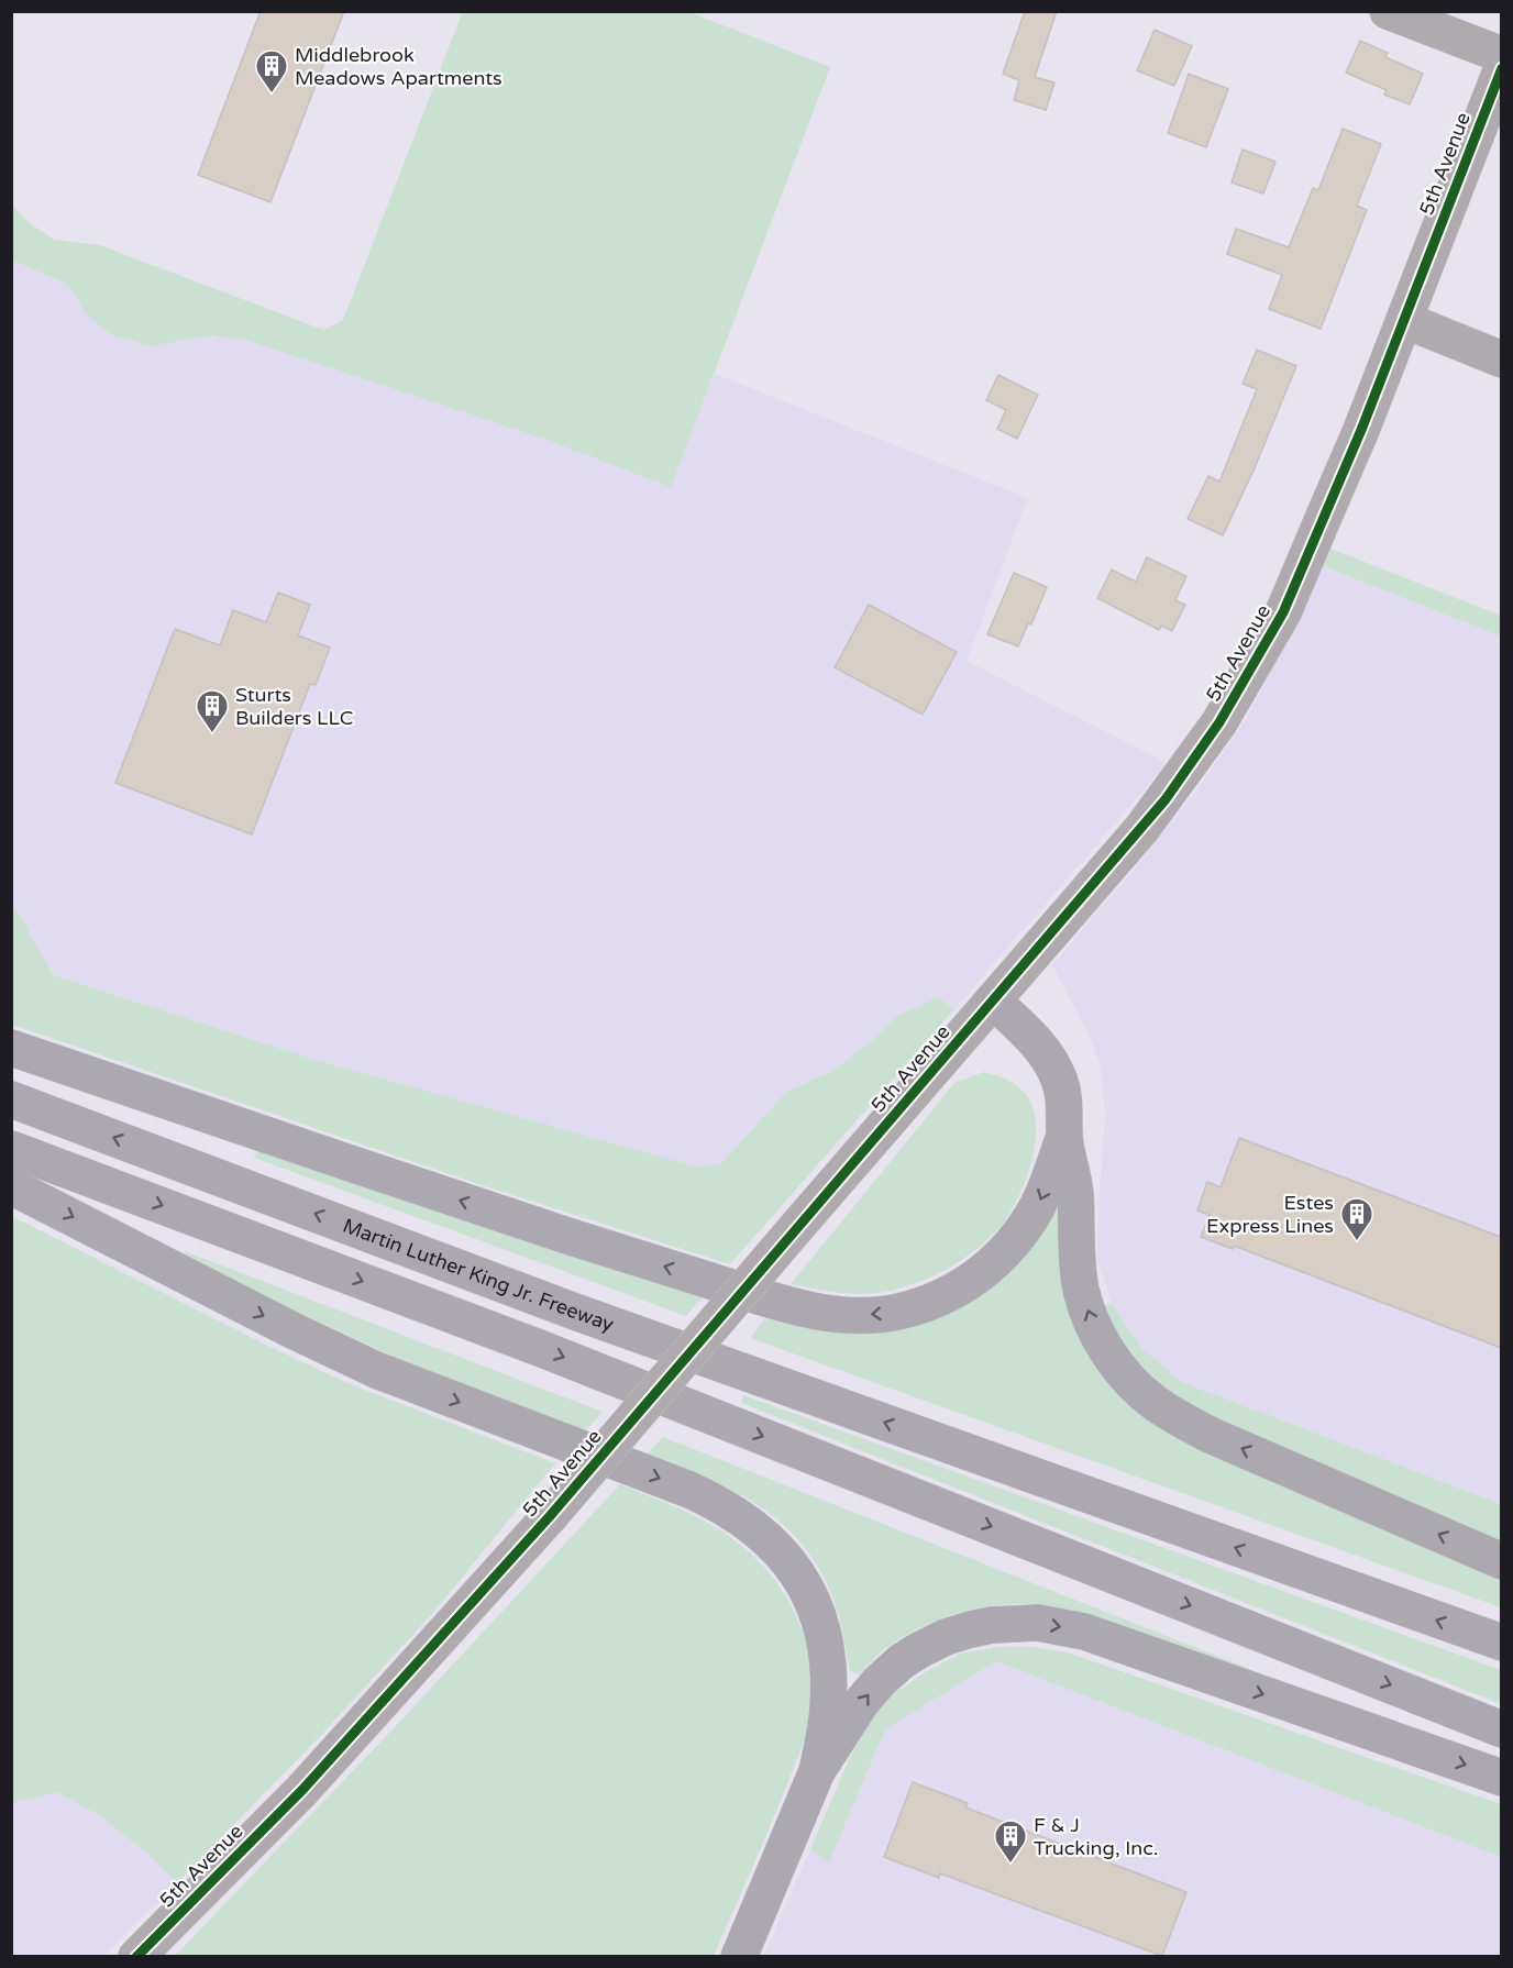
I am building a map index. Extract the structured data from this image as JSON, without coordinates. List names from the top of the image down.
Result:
{
  "streets": {
    "highway": ["Martin Luther King Jr. Freeway"],
    "street": ["5th Avenue"]
  },
  "places": {
    "building": [
      "Middlebrook Meadows Apartments",
      "Sturts Builders LLC",
      "Estes Express Lines",
      "F & J Trucking, Inc."
    ]
  }
}
